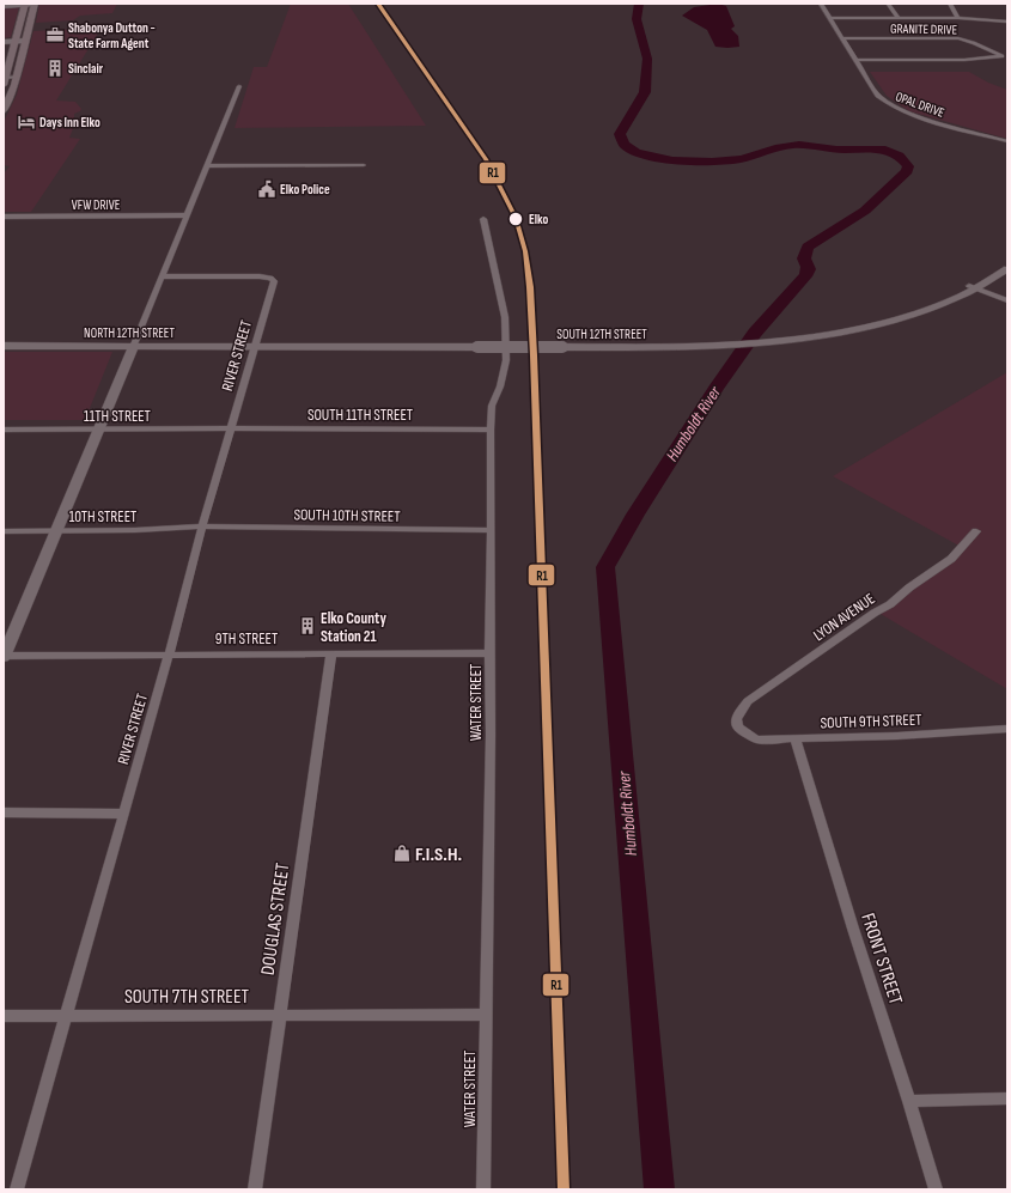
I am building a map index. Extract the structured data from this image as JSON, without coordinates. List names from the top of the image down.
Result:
{
  "streets": {
    "main road": ["NORTH 12TH STREET", "SOUTH 12TH STREET"],
    "street": [
      "GRANITE DRIVE",
      "OPAL DRIVE",
      "VFW DRIVE",
      "RIVER STREET",
      "SOUTH 11TH STREET",
      "11TH STREET",
      "SOUTH 10TH STREET",
      "10TH STREET",
      "LYON AVENUE",
      "9TH STREET",
      "WATER STREET",
      "SOUTH 9TH STREET",
      "DOUGLAS STREET",
      "FRONT STREET",
      "SOUTH 7TH STREET"
    ]
  },
  "crossings": [
    ["GRANITE DRIVE", "OPAL DRIVE"],
    ["NORTH 12TH STREET", "SOUTH 12TH STREET"],
    ["NORTH 12TH STREET", "RIVER STREET"],
    ["SOUTH 12TH STREET", "RIVER STREET"],
    ["RIVER STREET", "SOUTH 11TH STREET"],
    ["RIVER STREET", "11TH STREET"],
    ["RIVER STREET", "SOUTH 10TH STREET"],
    ["RIVER STREET", "10TH STREET"],
    ["RIVER STREET", "9TH STREET"],
    ["RIVER STREET", "SOUTH 7TH STREET"],
    ["SOUTH 11TH STREET", "11TH STREET"],
    ["SOUTH 11TH STREET", "WATER STREET"],
    ["SOUTH 10TH STREET", "10TH STREET"],
    ["SOUTH 10TH STREET", "WATER STREET"],
    ["LYON AVENUE", "SOUTH 9TH STREET"],
    ["9TH STREET", "WATER STREET"],
    ["9TH STREET", "DOUGLAS STREET"],
    ["WATER STREET", "SOUTH 7TH STREET"],
    ["SOUTH 9TH STREET", "FRONT STREET"],
    ["DOUGLAS STREET", "SOUTH 7TH STREET"]
  ],
  "water": ["Humboldt River"],
  "places": {
    "office": ["Shabonya Dutton - State Farm Agent"],
    "building": ["Sinclair", "Elko County Station 21"],
    "hotel": ["Days Inn Elko"],
    "public building": ["Elko Police"],
    "other": ["Elko"],
    "shop": ["F.I.S.H."]
  },
  "lines": ["transit line R1"]
}
